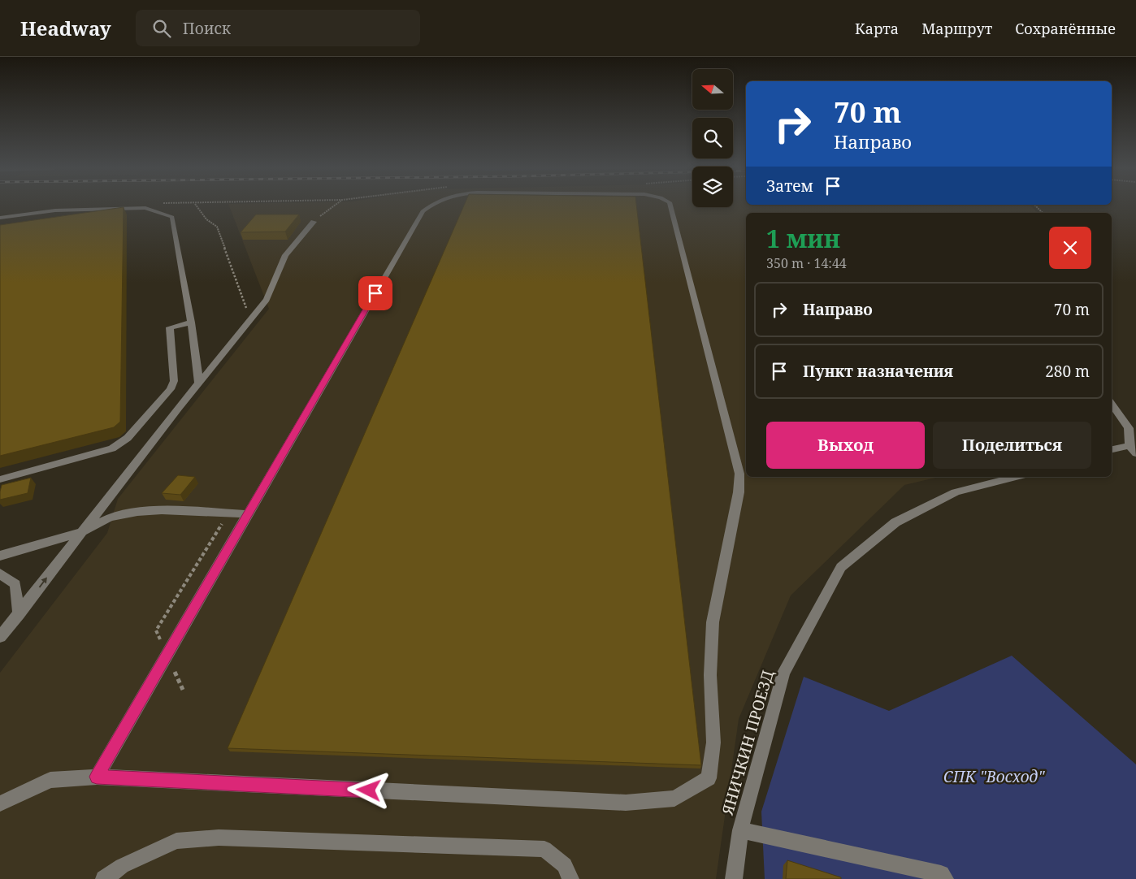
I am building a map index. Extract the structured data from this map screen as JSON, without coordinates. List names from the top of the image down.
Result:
{
  "streets": {
    "street": ["ЯНИЧКИН ПРОЕЗД"]
  },
  "parks": ["СПК \"Восход\""],
  "north": "left",
  "page": {
    "header": "Headway",
    "search": "Поиск",
    "nav": ["Карта", "Маршрут", "Сохранённые"],
    "turn": ["70 m", "Направо"],
    "then": "Затем",
    "heading": ["1 мин", "350 m · 14:44"],
    "list": [
      {
        "name": "Направо",
        "value": "70 m"
      },
      {
        "name": "Пункт назначения",
        "value": "280 m"
      }
    ],
    "buttons": ["Выход", "Поделиться"]
  }
}
